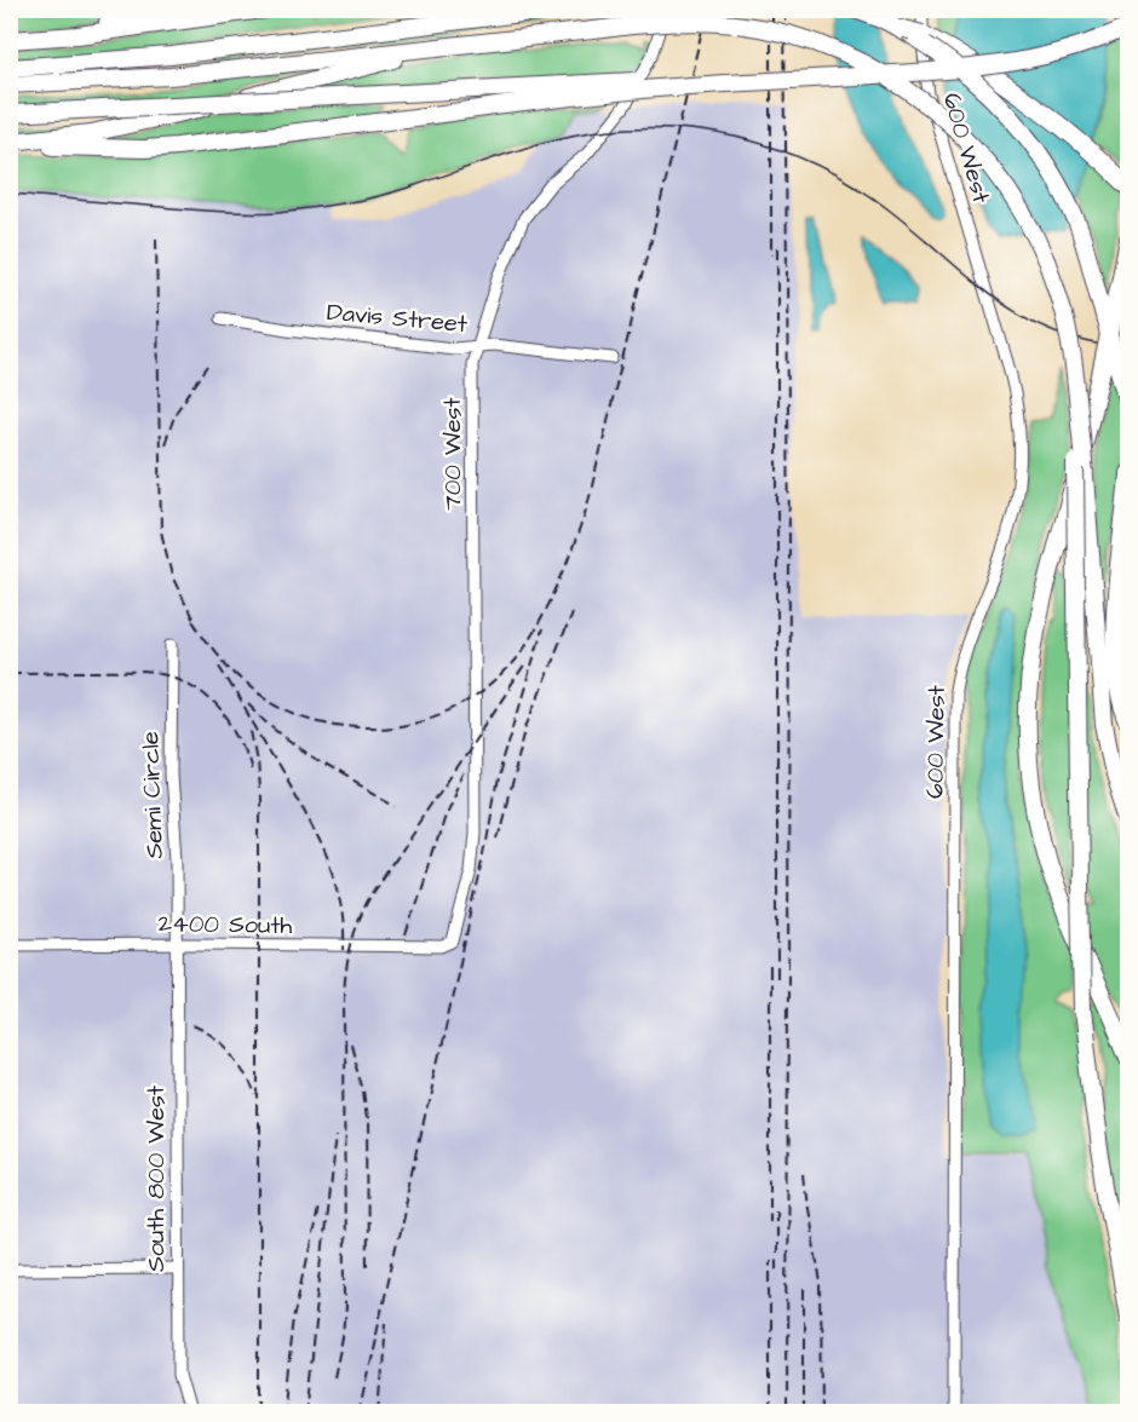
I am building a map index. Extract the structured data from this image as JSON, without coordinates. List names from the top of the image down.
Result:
{
  "streets": {
    "street": [
      "600 West",
      "Davis Street",
      "700 West",
      "Semi Circle",
      "2400 South",
      "South 800 West"
    ]
  },
  "crossings": [
    ["Davis Street", "700 West"],
    ["700 West", "2400 South"],
    ["Semi Circle", "2400 South"],
    ["Semi Circle", "South 800 West"],
    ["2400 South", "South 800 West"]
  ]
}
